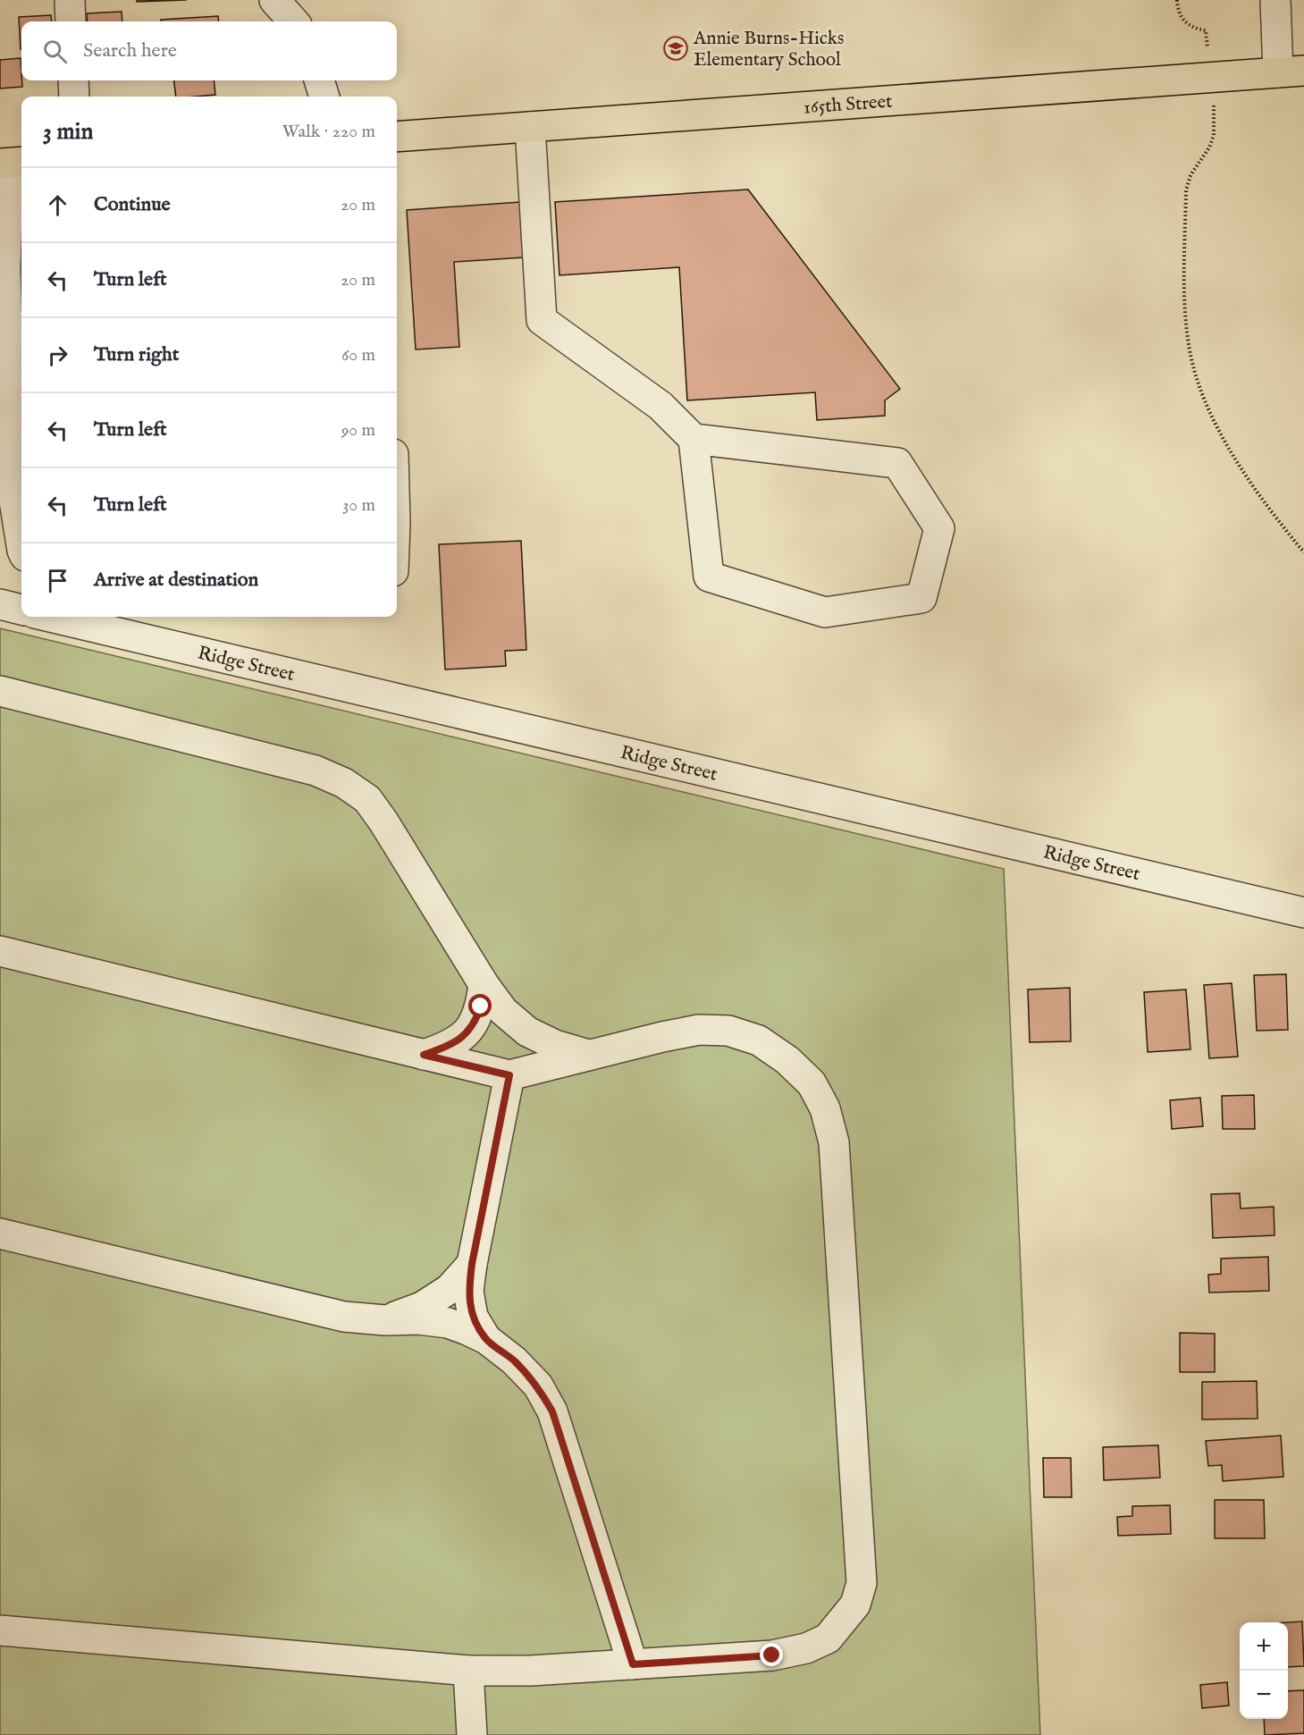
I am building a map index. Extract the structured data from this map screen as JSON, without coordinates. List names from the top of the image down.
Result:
{
  "streets": {
    "main road": ["165th Street"],
    "street": ["Ridge Street"]
  },
  "places": {
    "school or university": ["Annie Burns-Hicks Elementary School"]
  },
  "page": {
    "search": "Search here",
    "heading": ["3 min", "Walk · 220 m"],
    "list": [
      ["Continue", "20 m"],
      ["Turn left", "20 m"],
      ["Turn right", "60 m"],
      ["Turn left", "90 m"],
      ["Turn left", "30 m"],
      "Arrive at destination"
    ],
    "map_buttons": ["+", "−"]
  }
}
